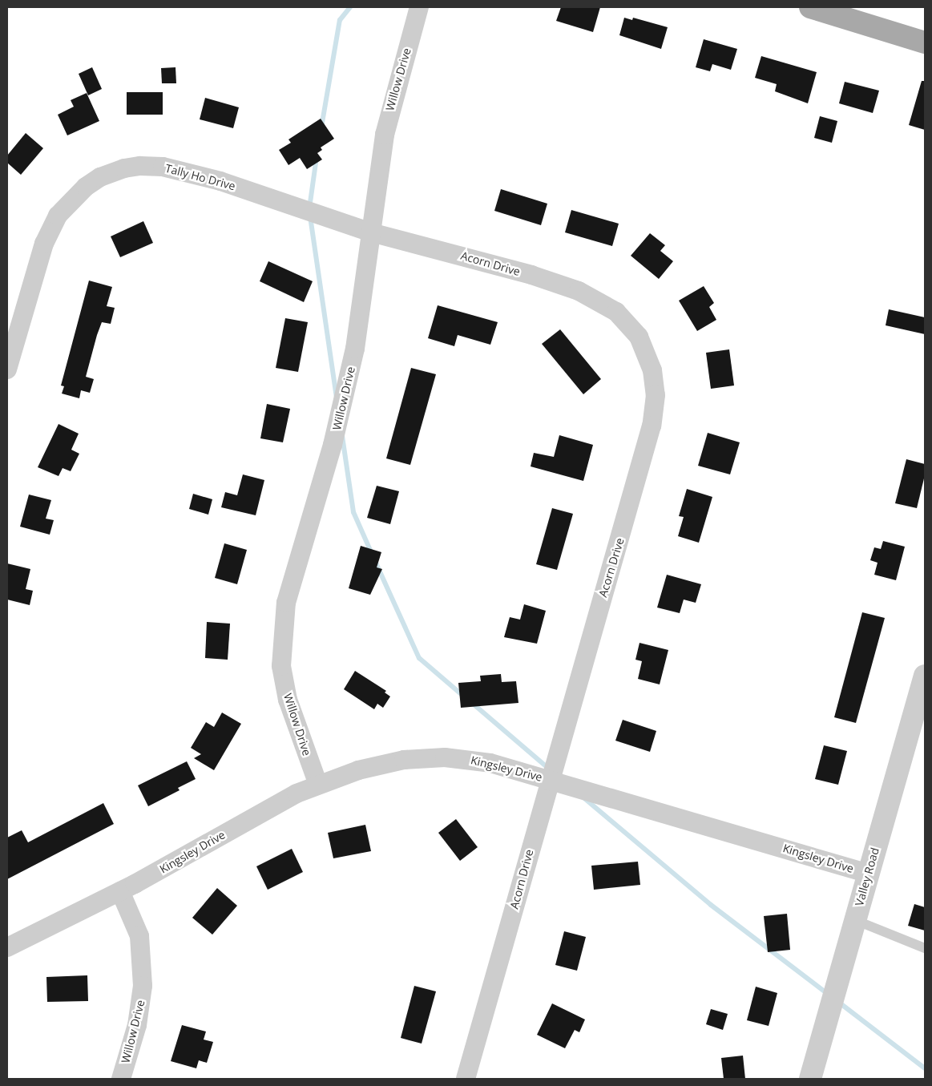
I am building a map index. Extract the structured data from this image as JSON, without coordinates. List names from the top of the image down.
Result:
{
  "streets": {
    "street": [
      "Willow Drive",
      "Tally Ho Drive",
      "Acorn Drive",
      "Kingsley Drive",
      "Valley Road"
    ]
  },
  "crossings": [
    ["Willow Drive", "Tally Ho Drive"],
    ["Willow Drive", "Acorn Drive"],
    ["Willow Drive", "Kingsley Drive"],
    ["Tally Ho Drive", "Acorn Drive"],
    ["Acorn Drive", "Kingsley Drive"],
    ["Kingsley Drive", "Valley Road"]
  ]
}
